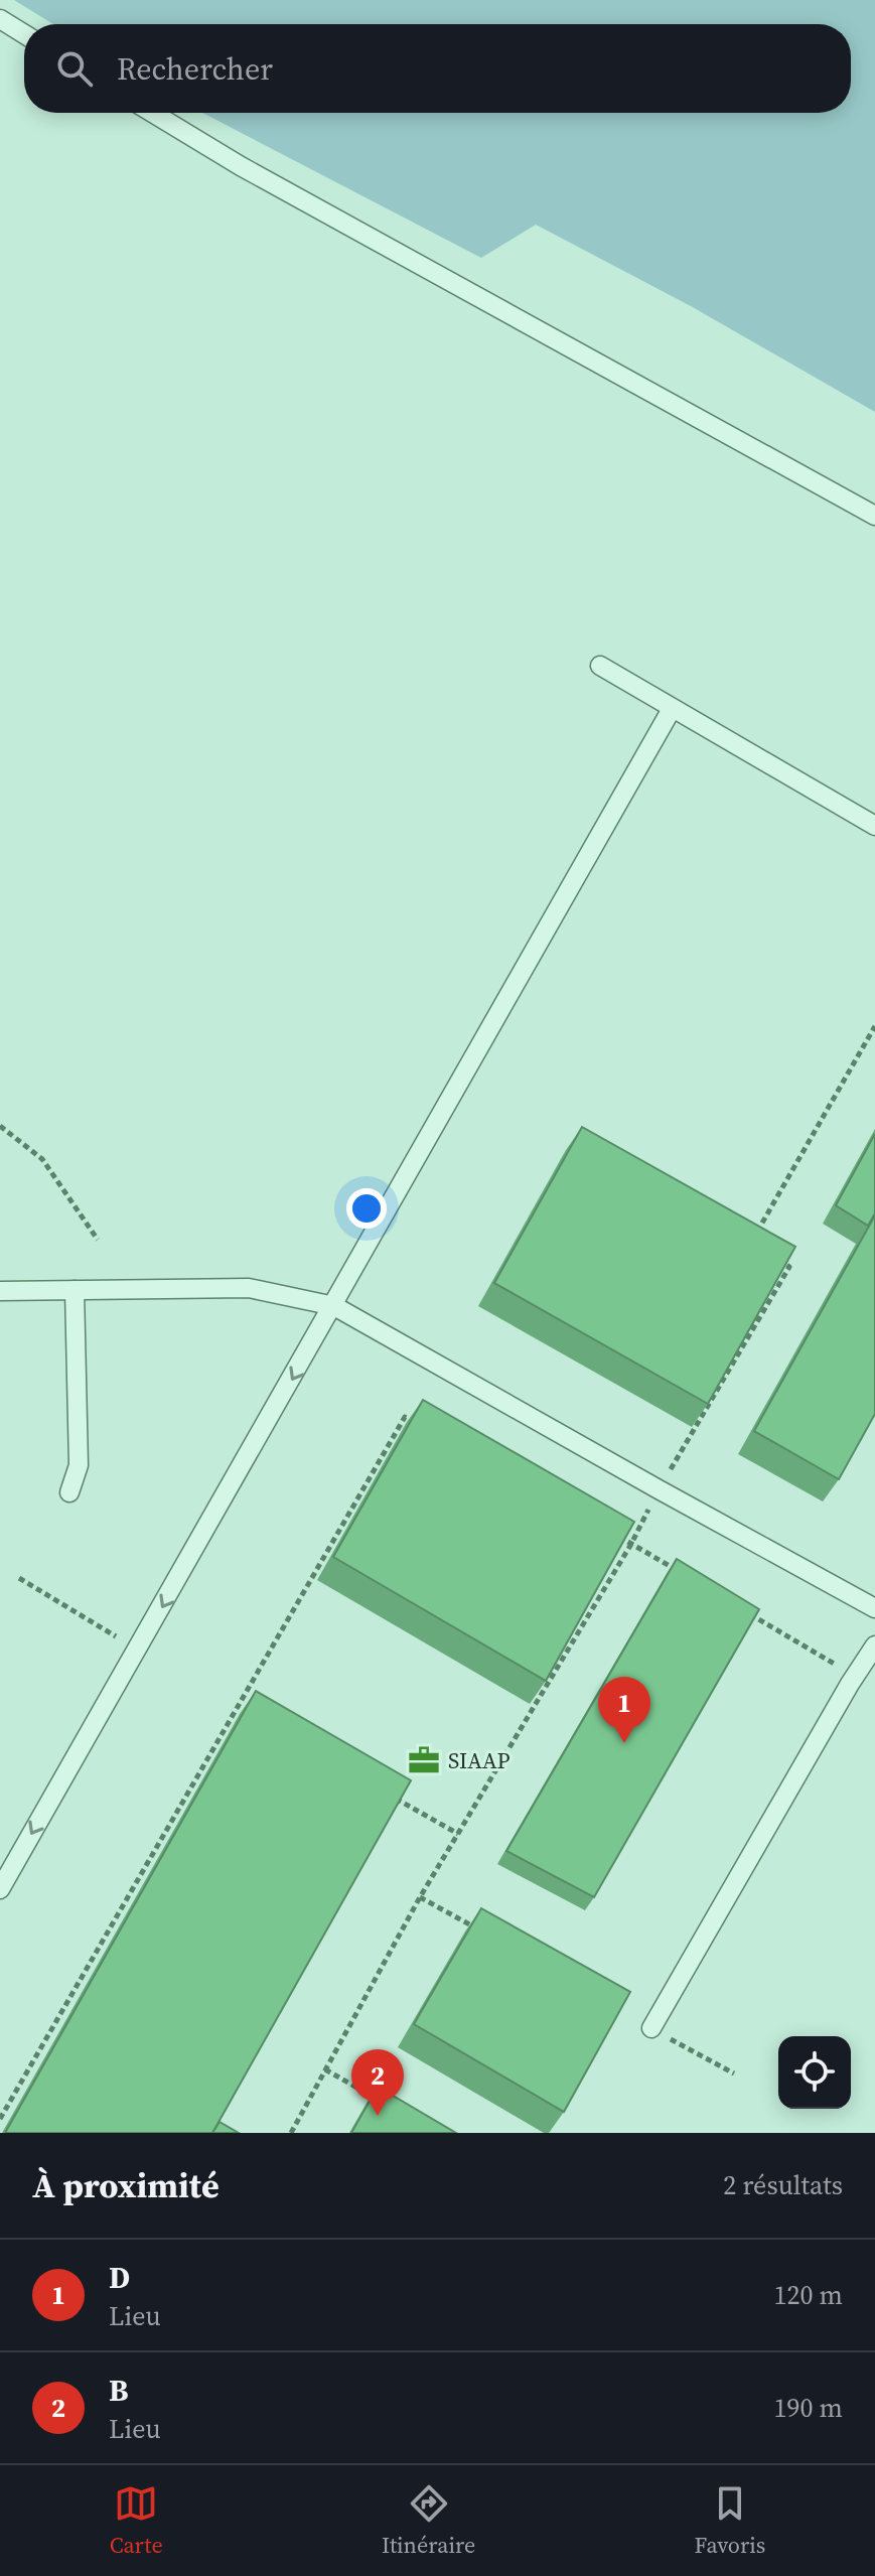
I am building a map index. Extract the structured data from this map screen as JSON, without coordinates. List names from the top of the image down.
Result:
{
  "places": {
    "office": ["SIAAP"]
  },
  "page": {
    "search": "Rechercher",
    "pins": ["1", "2"],
    "heading": ["À proximité", "2 résultats"],
    "list": [
      {
        "mark": "1",
        "name": "D",
        "note": "Lieu",
        "value": "120 m"
      },
      {
        "mark": "2",
        "name": "B",
        "note": "Lieu",
        "value": "190 m"
      }
    ],
    "nav": ["Carte", "Itinéraire", "Favoris"]
  }
}
